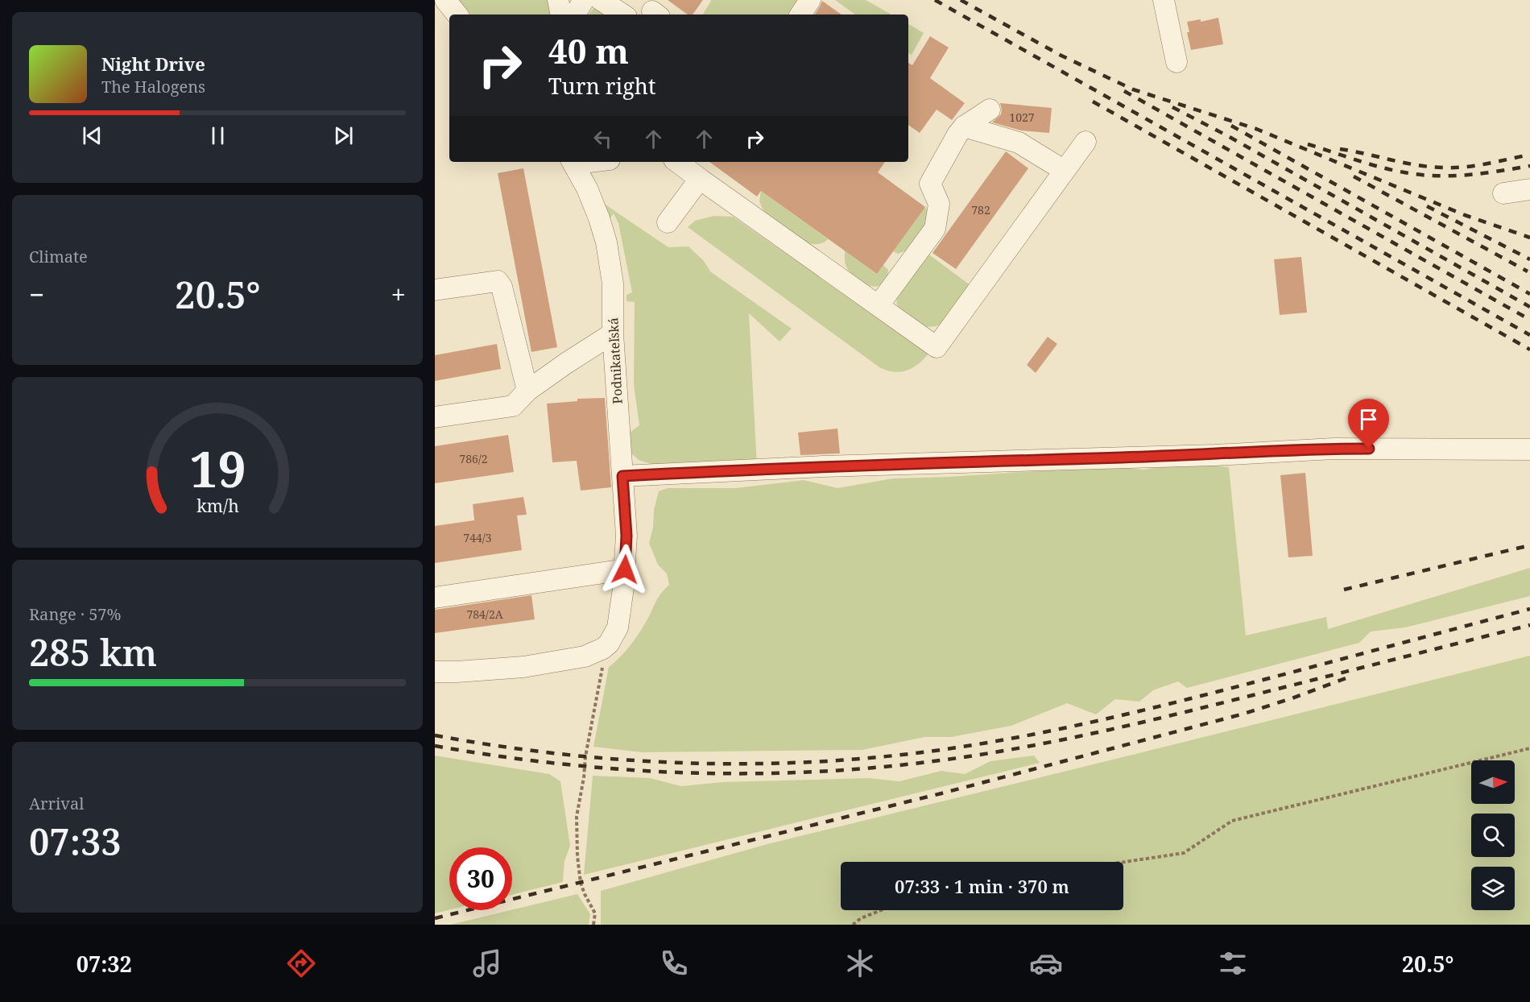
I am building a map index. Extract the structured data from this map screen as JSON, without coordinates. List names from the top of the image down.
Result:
{
  "streets": {
    "street": ["Podnikateľská"]
  },
  "house_numbers": [
    "1027",
    "782",
    "786/2",
    "744/3",
    "784/2A"
  ],
  "north": "right",
  "page": {
    "turn": ["40 m", "Turn right"],
    "song": ["Night Drive", "The Halogens"],
    "tile": [
      "Climate",
      ["Range · 57%", "285 km"],
      ["Arrival", "07:33"]
    ],
    "heat": ["−", "20.5°", "+"],
    "limit": "30",
    "trip": "07:33 · 1 min · 370 m",
    "tabs": ["07:32", "20.5°"],
    "gauge": ["19", "km/h"]
  }
}
